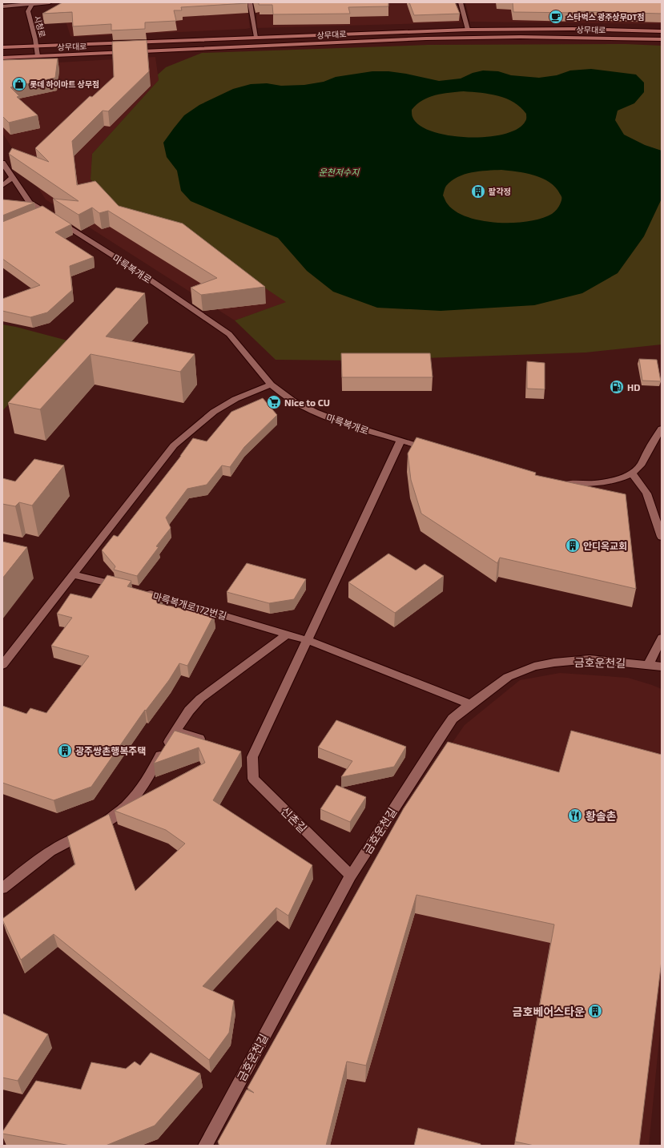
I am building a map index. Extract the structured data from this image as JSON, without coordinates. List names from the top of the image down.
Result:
{
  "streets": {
    "main road": ["상무대로"],
    "street": [
      "시청로",
      "마륵복개로",
      "마륵복개로172번길",
      "금호운천길",
      "신촌길"
    ]
  },
  "crossings": [
    ["시청로", "상무대로"],
    ["마륵복개로172번길", "금호운천길"],
    ["금호운천길", "신촌길"]
  ],
  "water": ["운천저수지"],
  "places": {
    "cafe": ["스타벅스 광주상무DT점"],
    "shop": ["롯데 하이마트 상무점"],
    "building": [
      "팔각정",
      "안디옥교회",
      "광주쌍촌행복주택",
      "금호베어스타운"
    ],
    "fuel station": ["HD"],
    "supermarket": ["Nice to CU"],
    "restaurant": ["황솔촌"]
  }
}
